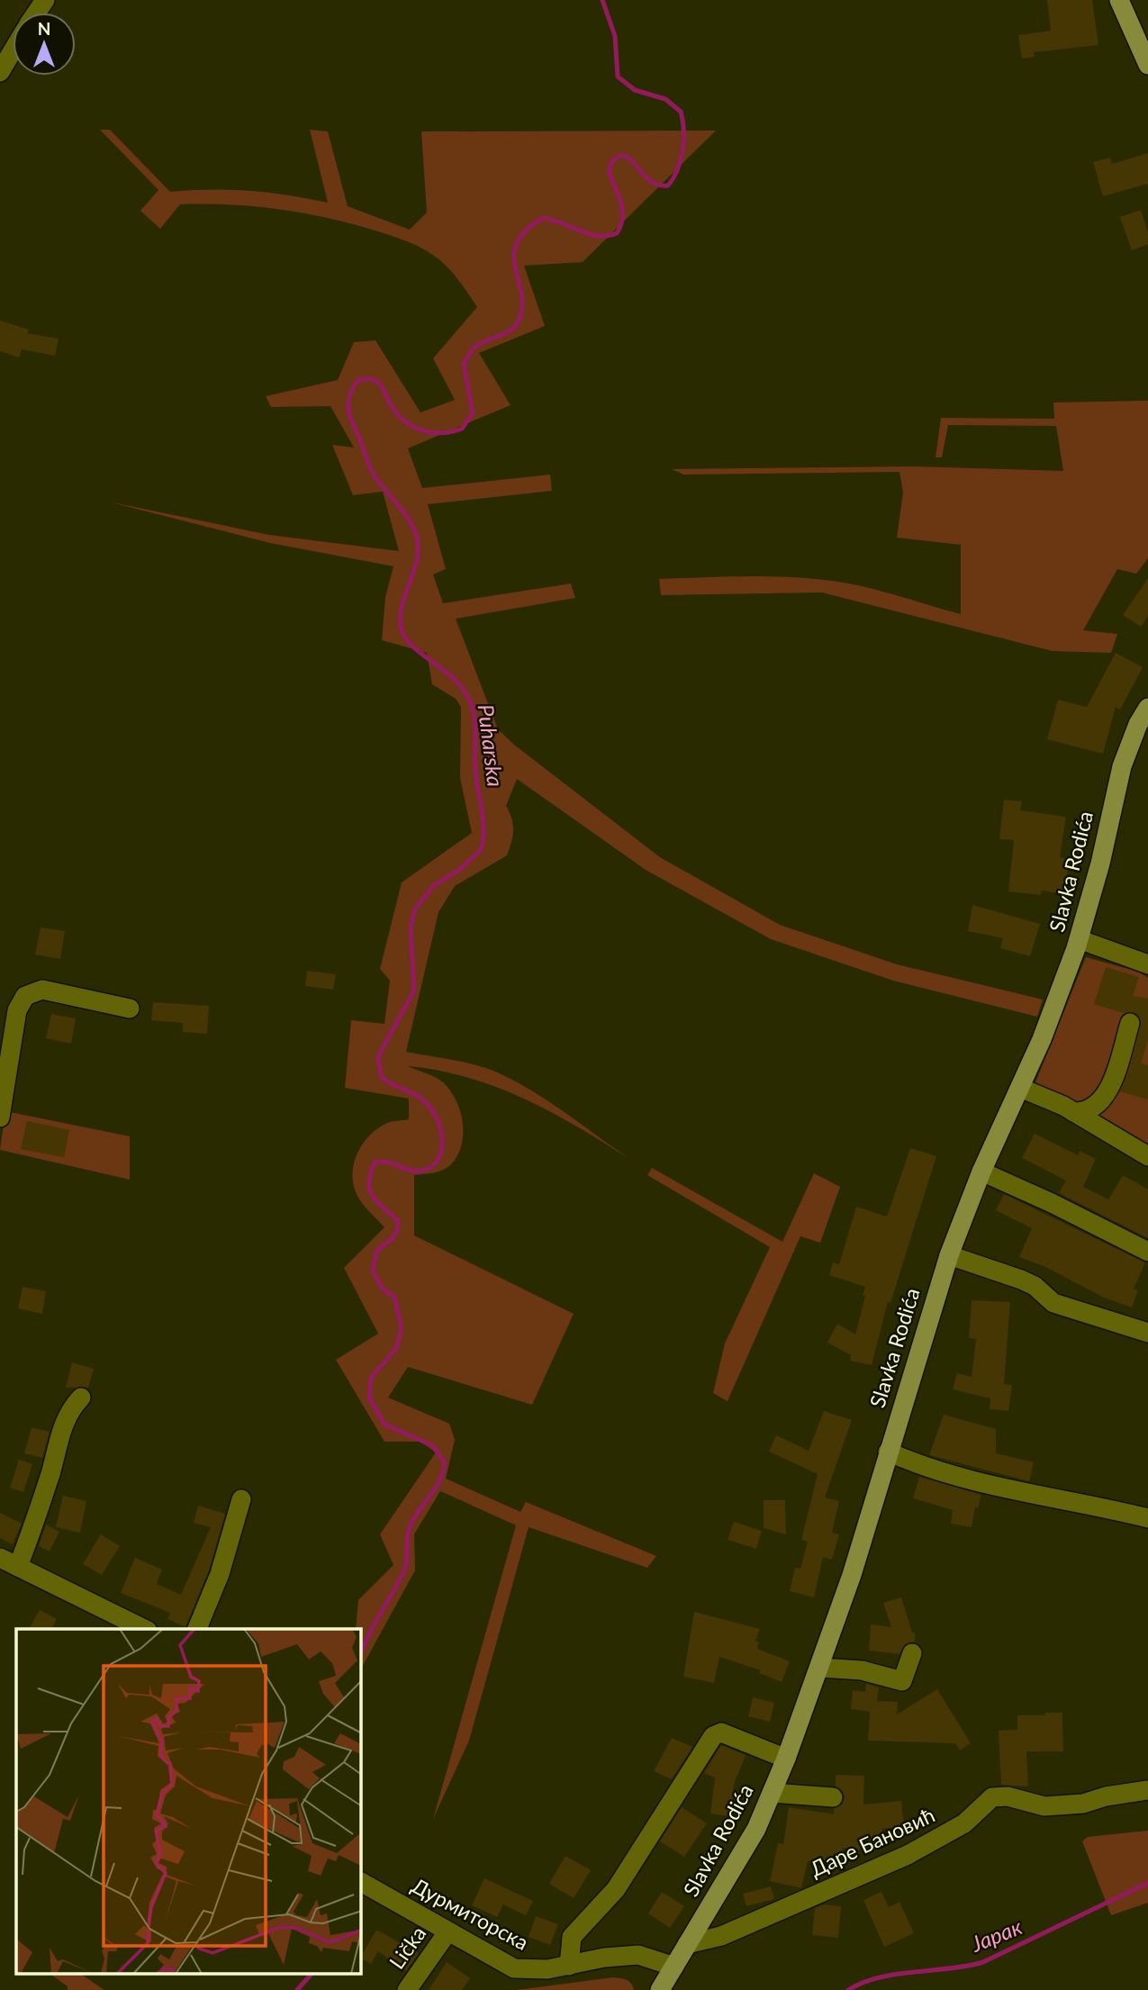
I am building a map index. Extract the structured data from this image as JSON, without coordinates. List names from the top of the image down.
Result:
{
  "streets": {
    "main road": ["Slavka Rodića"],
    "street": ["Даре Бановић", "Дурмиторска", "Lička"]
  },
  "crossings": [
    ["Slavka Rodića", "Даре Бановић"],
    ["Slavka Rodića", "Дурмиторска"],
    ["Дурмиторска", "Lička"]
  ],
  "water": ["Puharska", "Јарак"],
  "north": "top"
}
